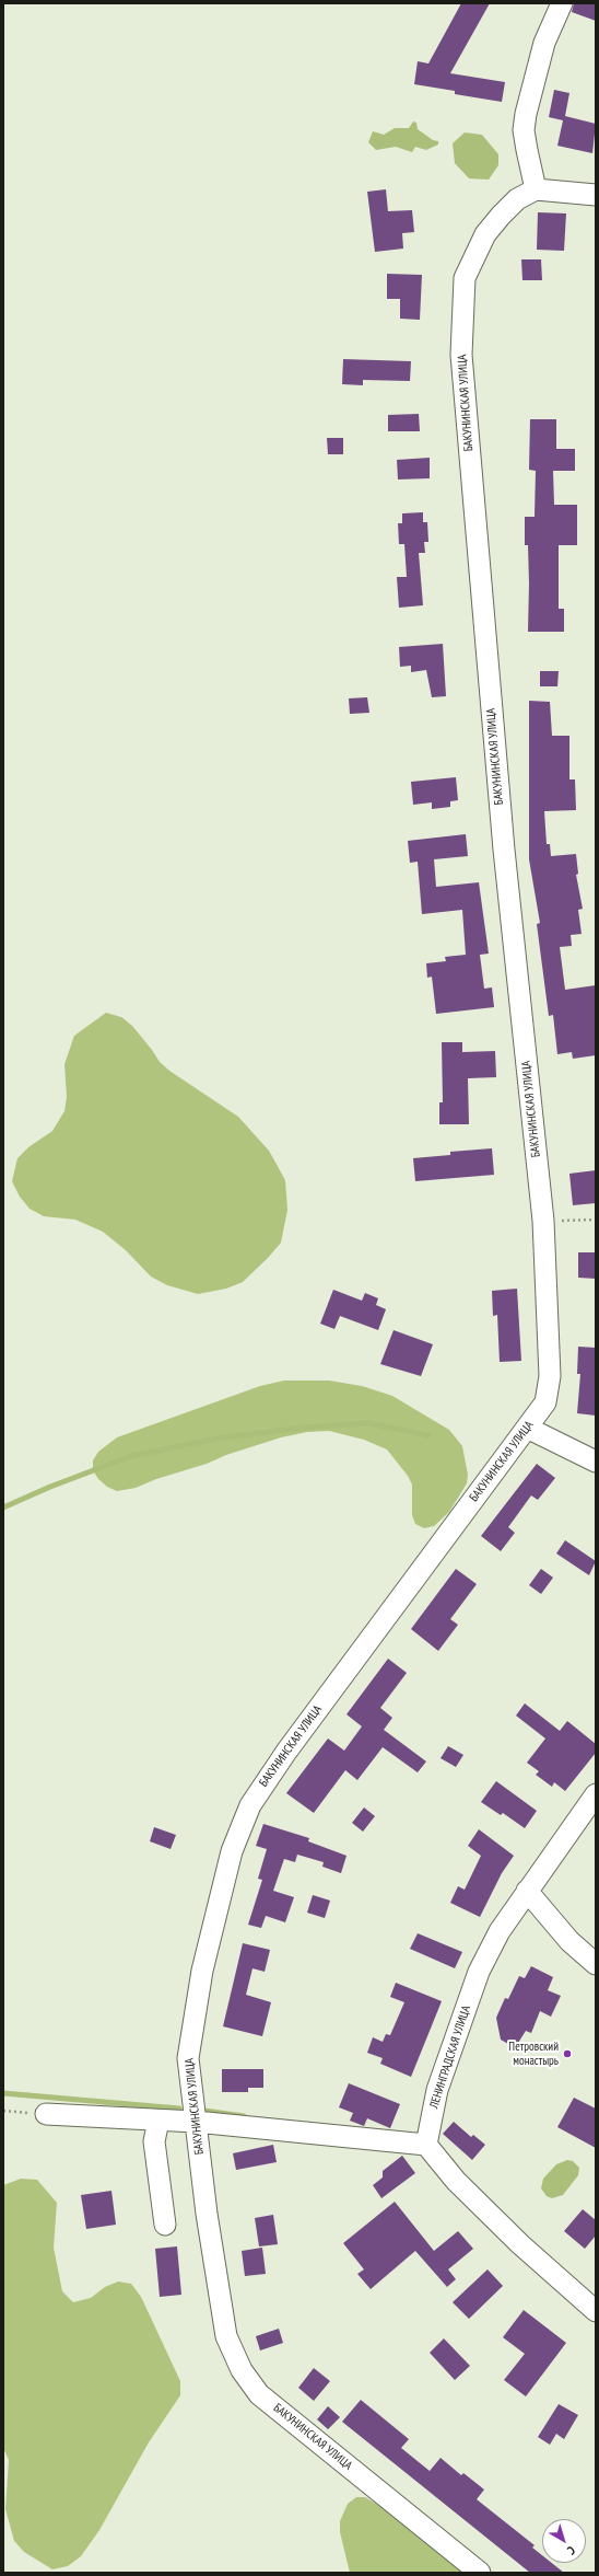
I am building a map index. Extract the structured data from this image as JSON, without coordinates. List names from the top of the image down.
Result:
{
  "streets": {
    "street": ["БАКУНИНСКАЯ УЛИЦА", "ЛЕНИНГРАДСКАЯ УЛИЦА"]
  },
  "places": ["Петровский монастырь"],
  "north": "bottom right"
}
